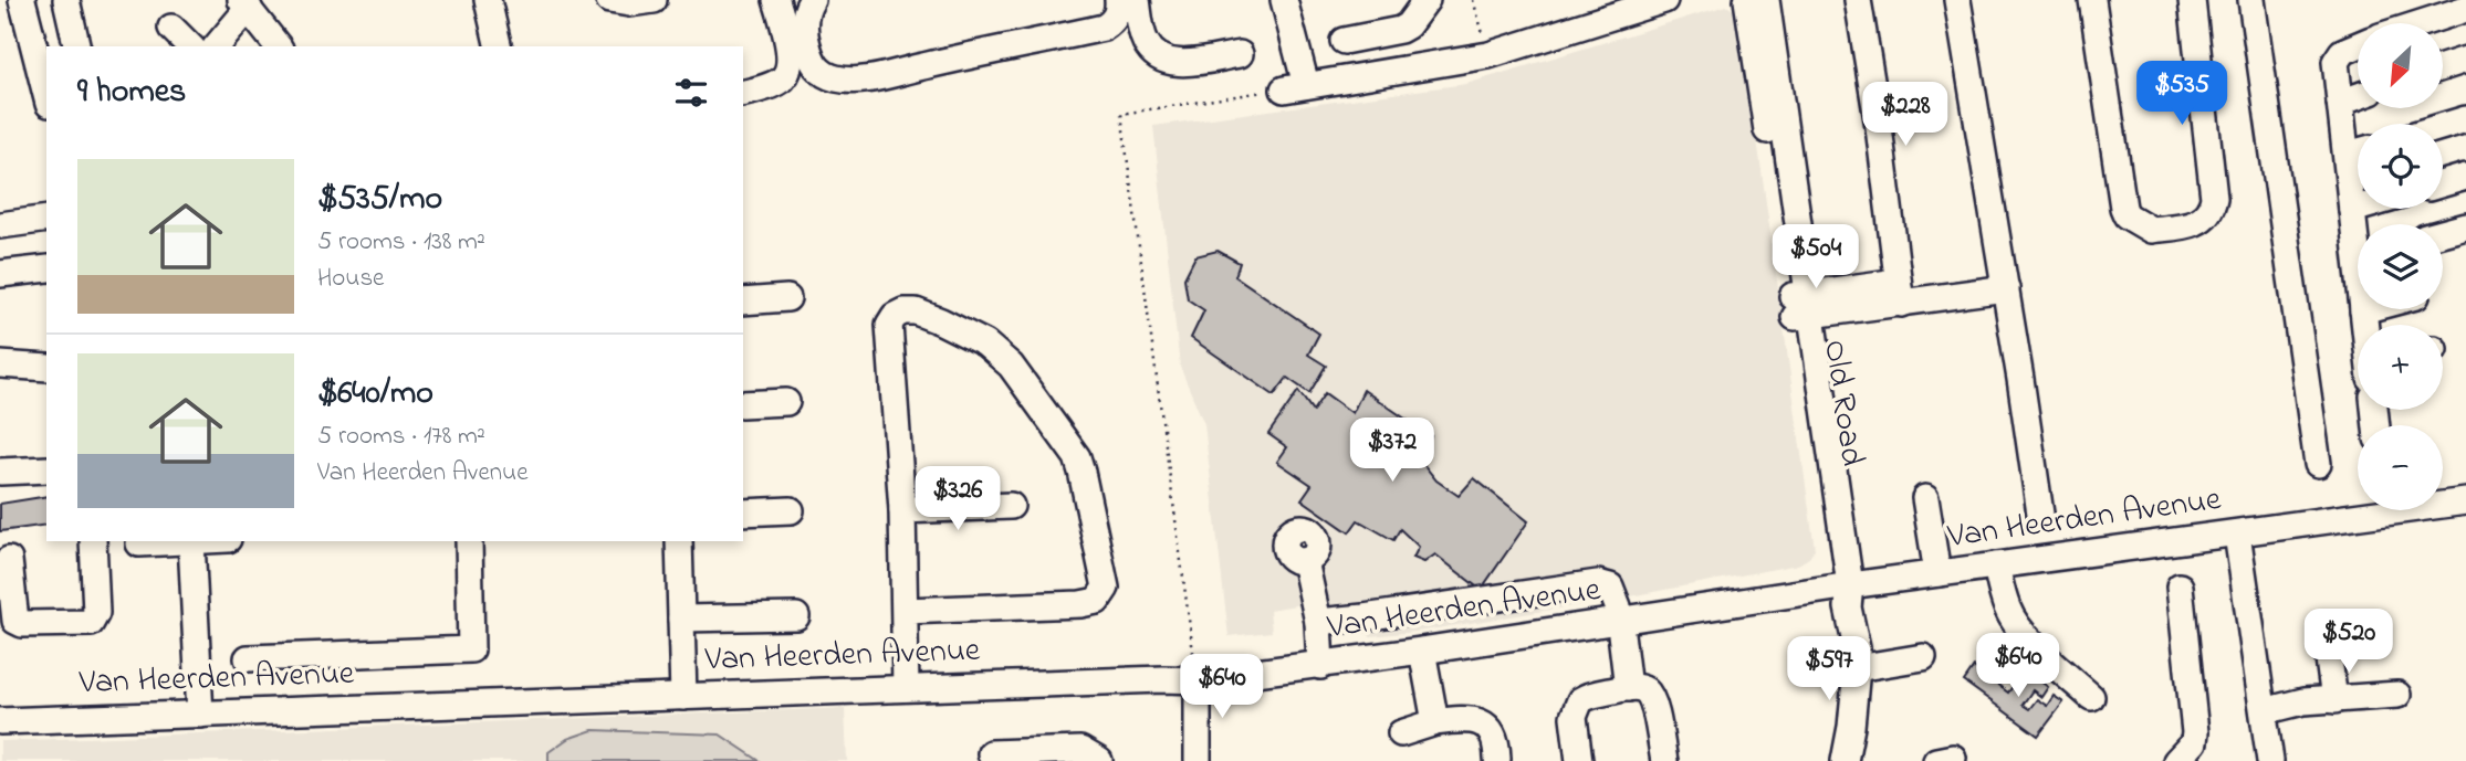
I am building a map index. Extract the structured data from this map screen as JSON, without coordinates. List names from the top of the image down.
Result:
{
  "streets": {
    "street": ["Old Road", "Van Heerden Avenue"]
  },
  "crossings": [
    ["Old Road", "Van Heerden Avenue"]
  ],
  "north": "bottom left",
  "page": {
    "map_buttons": ["+", "−"],
    "heading": "9 homes",
    "price": [
      "$535",
      "$228",
      "$504",
      "$372",
      "$326",
      "$520",
      "$640",
      "$597",
      "$640"
    ],
    "list": [
      {
        "name": "$535/mo",
        "note": "5 rooms · 138 m² · House"
      },
      {
        "name": "$640/mo",
        "note": "5 rooms · 178 m² · Van Heerden Avenue"
      }
    ]
  }
}
